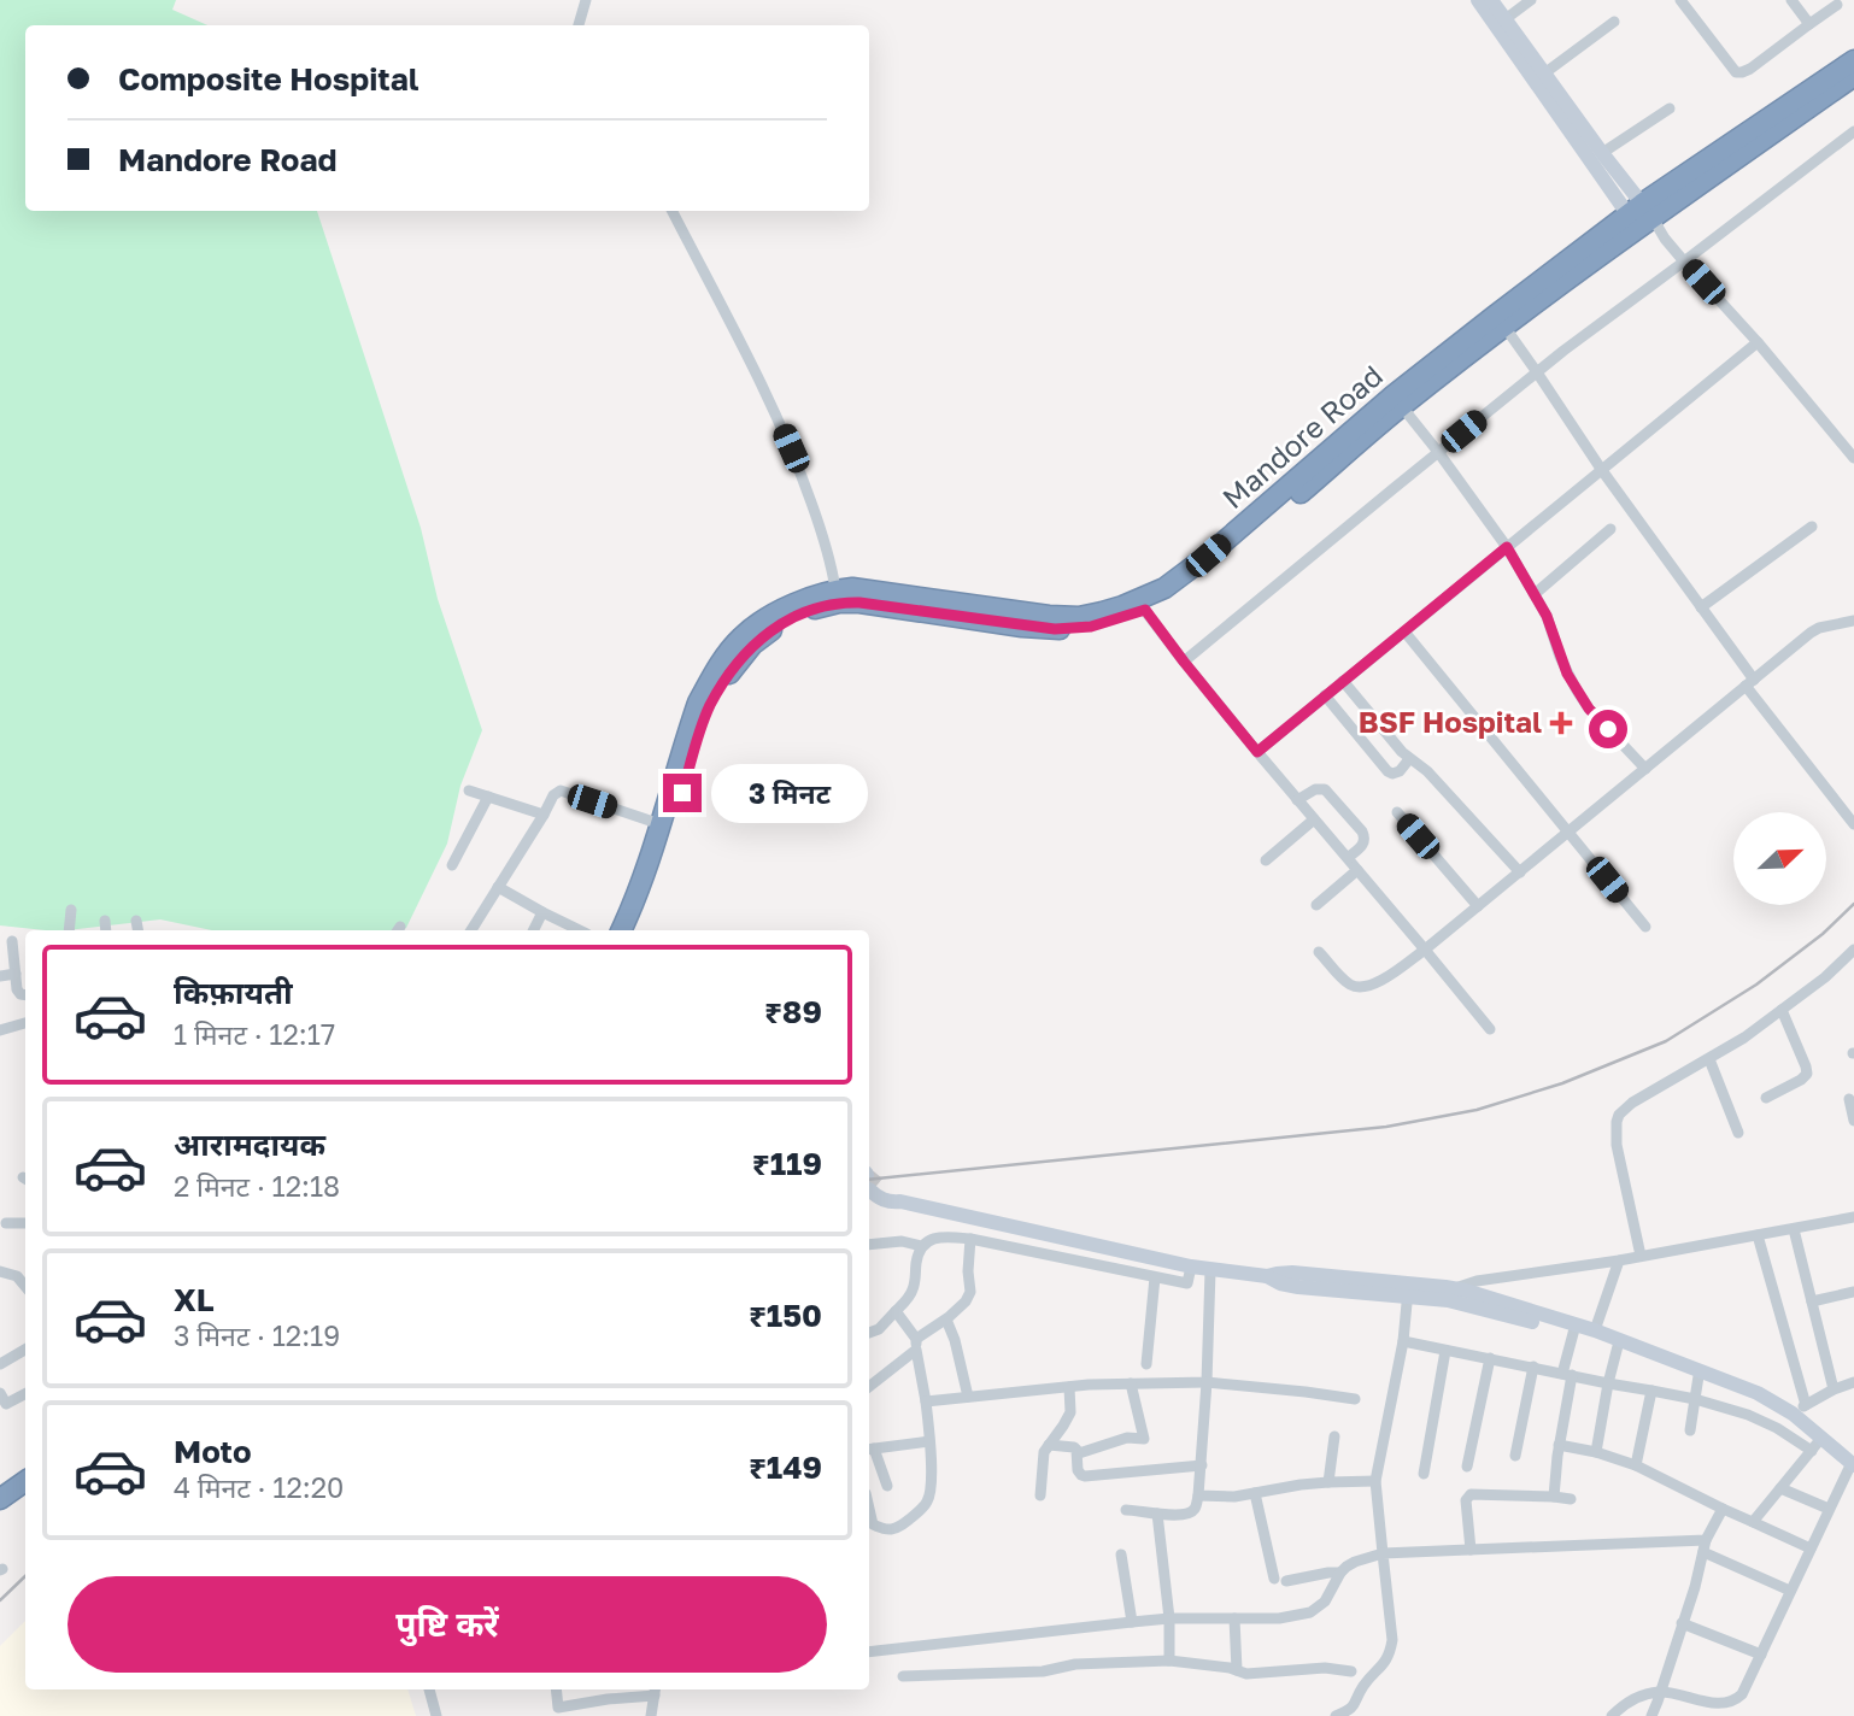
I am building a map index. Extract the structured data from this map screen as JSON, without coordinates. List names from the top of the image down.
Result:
{
  "streets": {
    "highway": ["Mandore Road"]
  },
  "places": {
    "health": ["BSF Hospital"]
  },
  "north": "top right",
  "page": {
    "banner": ["Composite Hospital", "Mandore Road"],
    "bubble": "3 मिनट",
    "list": [
      {
        "name": "किफ़ायती",
        "note": "1 मिनट · 12:17",
        "value": "₹89"
      },
      {
        "name": "आरामदायक",
        "note": "2 मिनट · 12:18",
        "value": "₹119"
      },
      {
        "name": "XL",
        "note": "3 मिनट · 12:19",
        "value": "₹150"
      },
      {
        "name": "Moto",
        "note": "4 मिनट · 12:20",
        "value": "₹149"
      }
    ],
    "buttons": "पुष्टि करें"
  }
}
